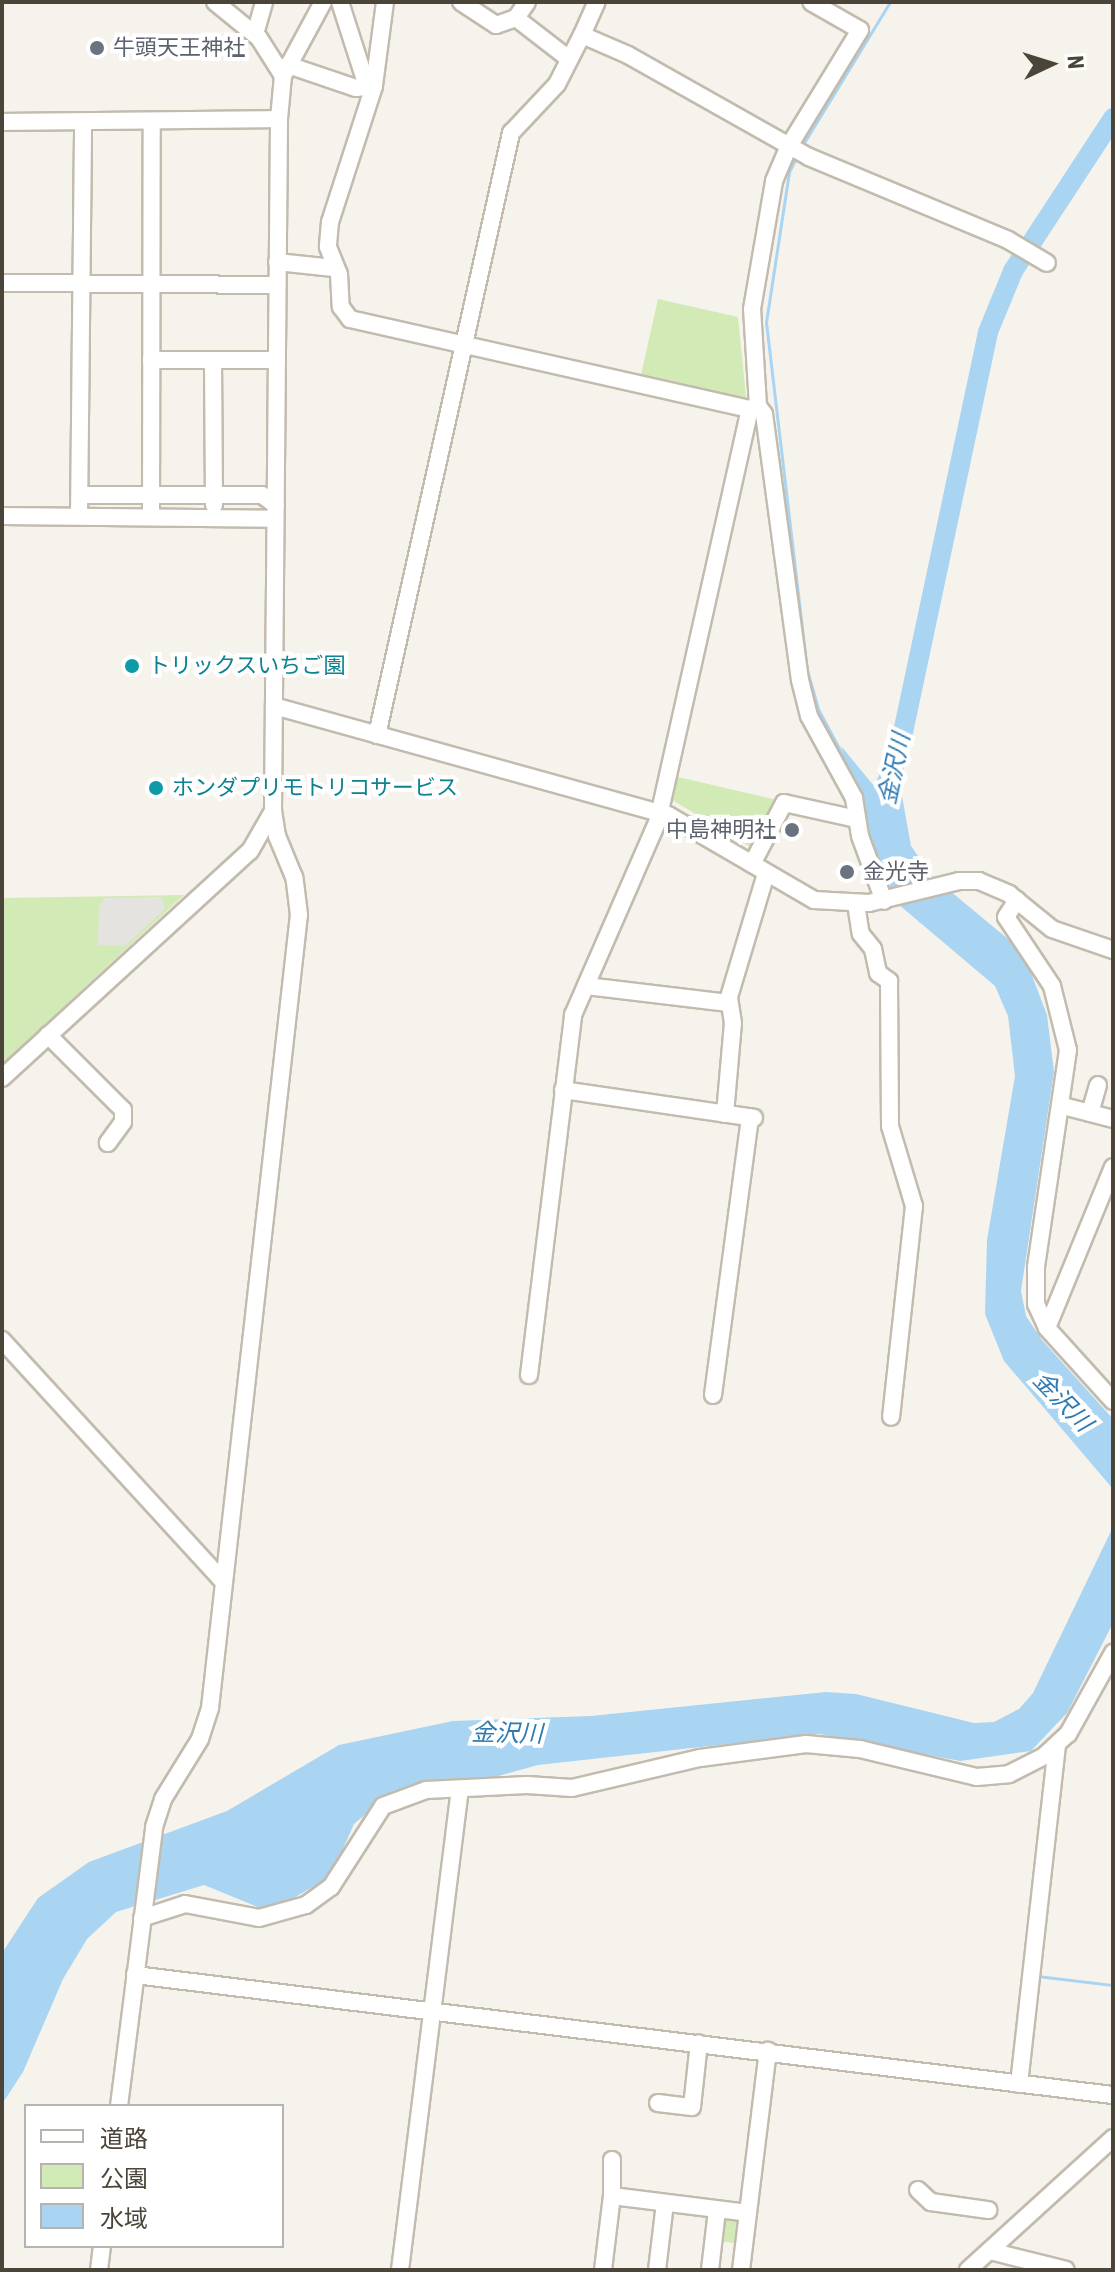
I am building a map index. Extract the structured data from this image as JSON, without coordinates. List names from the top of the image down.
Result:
{
  "water": ["金沢川"],
  "places": [
    "牛頭天王神社",
    "トリックスいちご園",
    "ホンダプリモトリコサービス",
    "中島神明社",
    "金光寺"
  ],
  "legend": ["道路", "公園", "水域"],
  "north": "right"
}
